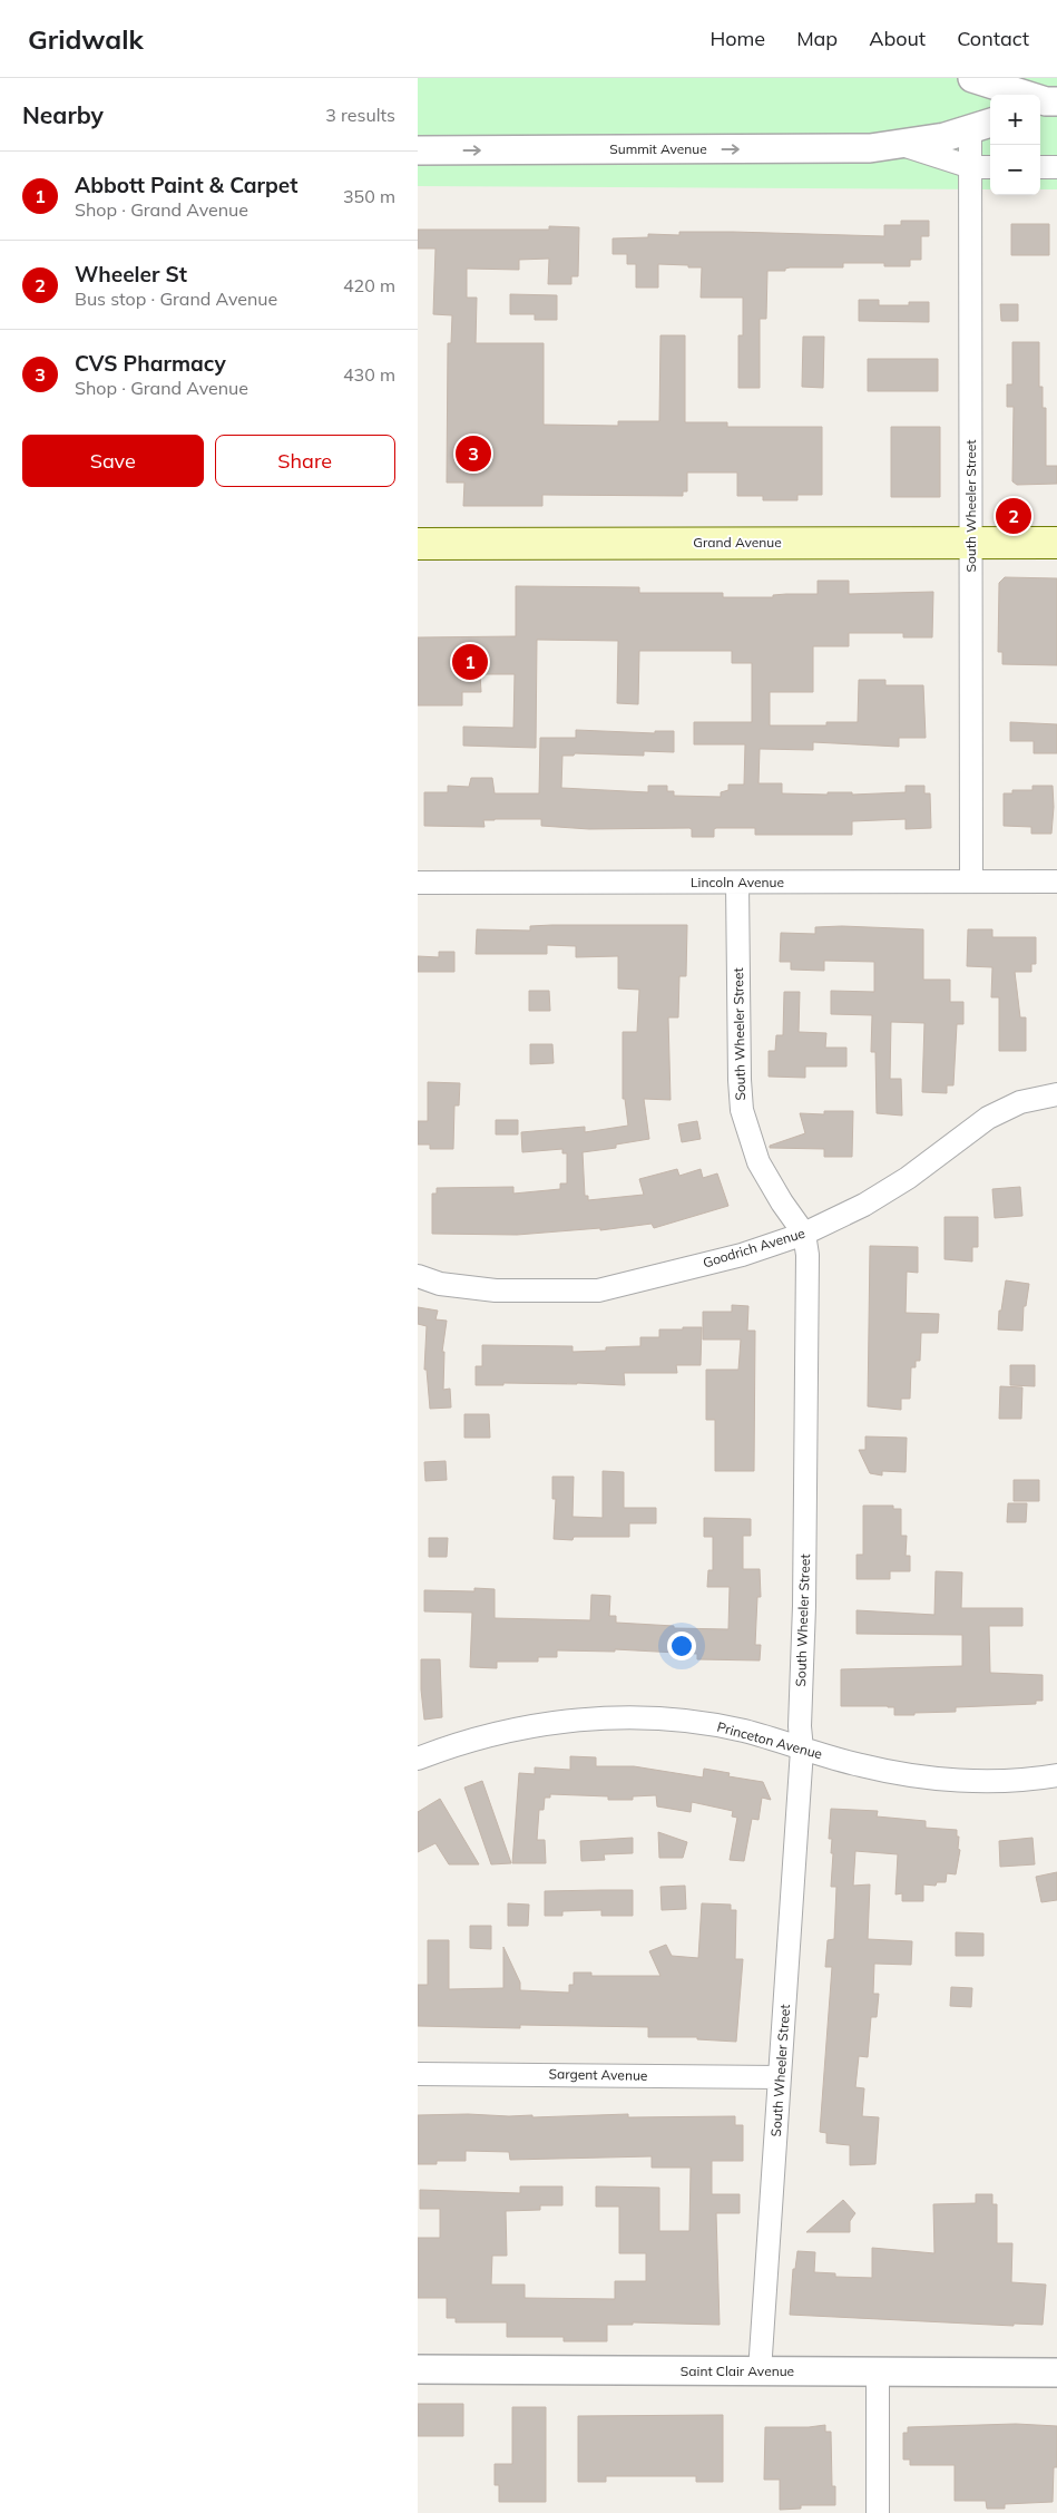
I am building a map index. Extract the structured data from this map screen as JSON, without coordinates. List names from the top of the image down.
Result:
{
  "streets": {
    "main road": ["Grand Avenue"],
    "street": [
      "Summit Avenue",
      "South Wheeler Street",
      "Lincoln Avenue",
      "Goodrich Avenue",
      "Princeton Avenue",
      "Sargent Avenue",
      "Saint Clair Avenue"
    ]
  },
  "crossings": [
    ["Summit Avenue", "South Wheeler Street"],
    ["South Wheeler Street", "Grand Avenue"],
    ["South Wheeler Street", "Lincoln Avenue"],
    ["South Wheeler Street", "Goodrich Avenue"],
    ["South Wheeler Street", "Princeton Avenue"],
    ["South Wheeler Street", "Sargent Avenue"],
    ["South Wheeler Street", "Saint Clair Avenue"]
  ],
  "one_way": ["Summit Avenue"],
  "page": {
    "header": "Gridwalk",
    "nav": [
      "Home",
      "Map",
      "About",
      "Contact"
    ],
    "heading": ["Nearby", "3 results"],
    "map_buttons": ["+", "−"],
    "list": [
      {
        "mark": "1",
        "name": "Abbott Paint & Carpet",
        "note": "Shop · Grand Avenue",
        "value": "350 m"
      },
      {
        "mark": "2",
        "name": "Wheeler St",
        "note": "Bus stop · Grand Avenue",
        "value": "420 m"
      },
      {
        "mark": "3",
        "name": "CVS Pharmacy",
        "note": "Shop · Grand Avenue",
        "value": "430 m"
      }
    ],
    "buttons": ["Save", "Share"],
    "pins": ["3", "2", "1"]
  }
}
